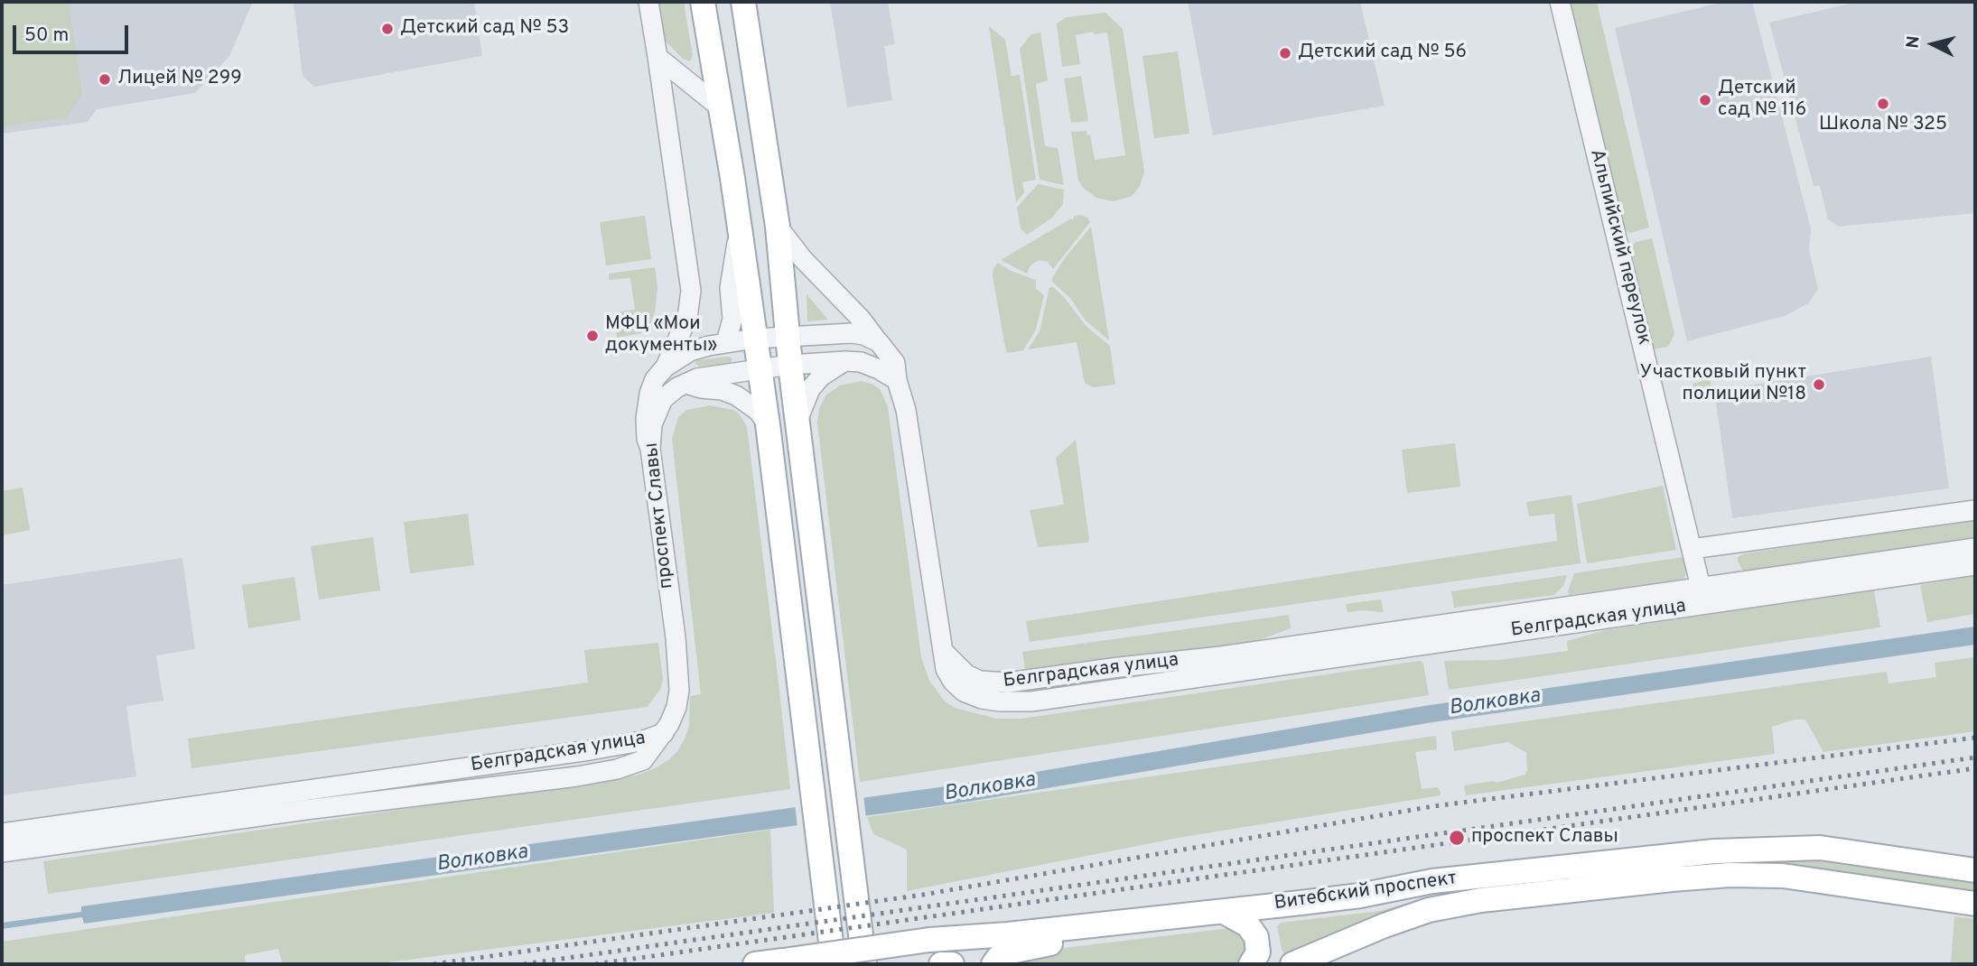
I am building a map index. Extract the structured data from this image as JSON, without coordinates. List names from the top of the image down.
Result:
{
  "streets": {
    "main road": ["Витебский проспект"],
    "street": ["Альпийский переулок", "проспект Славы", "Белградская улица"]
  },
  "crossings": [
    ["Альпийский переулок", "Белградская улица"],
    ["проспект Славы", "Белградская улица"]
  ],
  "water": ["Волковка"],
  "places": [
    "Детский сад № 53",
    "Детский сад № 56",
    "Лицей № 299",
    "Детский сад № 116",
    "Школа № 325",
    "МФЦ «Мои документы»",
    "Участковый пункт полиции №18",
    "проспект Славы"
  ],
  "scale_bar": "50 m",
  "north": "left"
}
